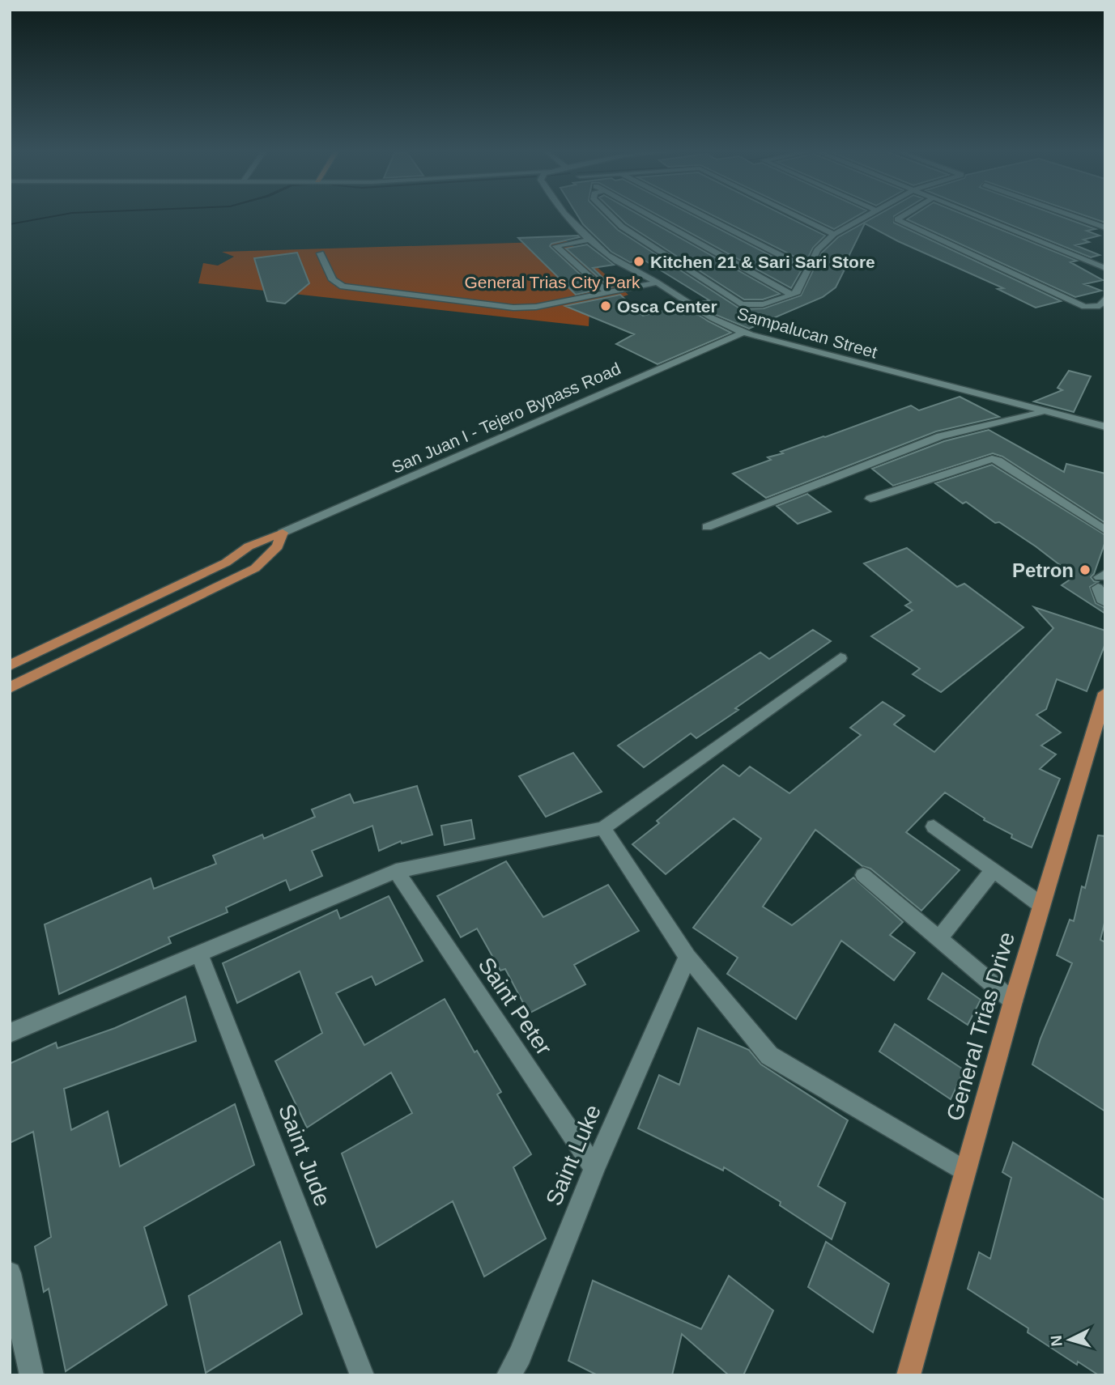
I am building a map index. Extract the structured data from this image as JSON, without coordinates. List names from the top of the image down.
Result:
{
  "streets": {
    "main road": ["General Trias Drive"],
    "street": [
      "Sampalucan Street",
      "San Juan I - Tejero Bypass Road",
      "Saint Peter",
      "Saint Jude",
      "Saint Luke"
    ]
  },
  "crossings": [
    ["Sampalucan Street", "San Juan I - Tejero Bypass Road"],
    ["Saint Peter", "Saint Luke"]
  ],
  "parks": ["General Trias City Park"],
  "places": ["Kitchen 21 & Sari Sari Store", "Osca Center", "Petron"],
  "north": "left"
}
